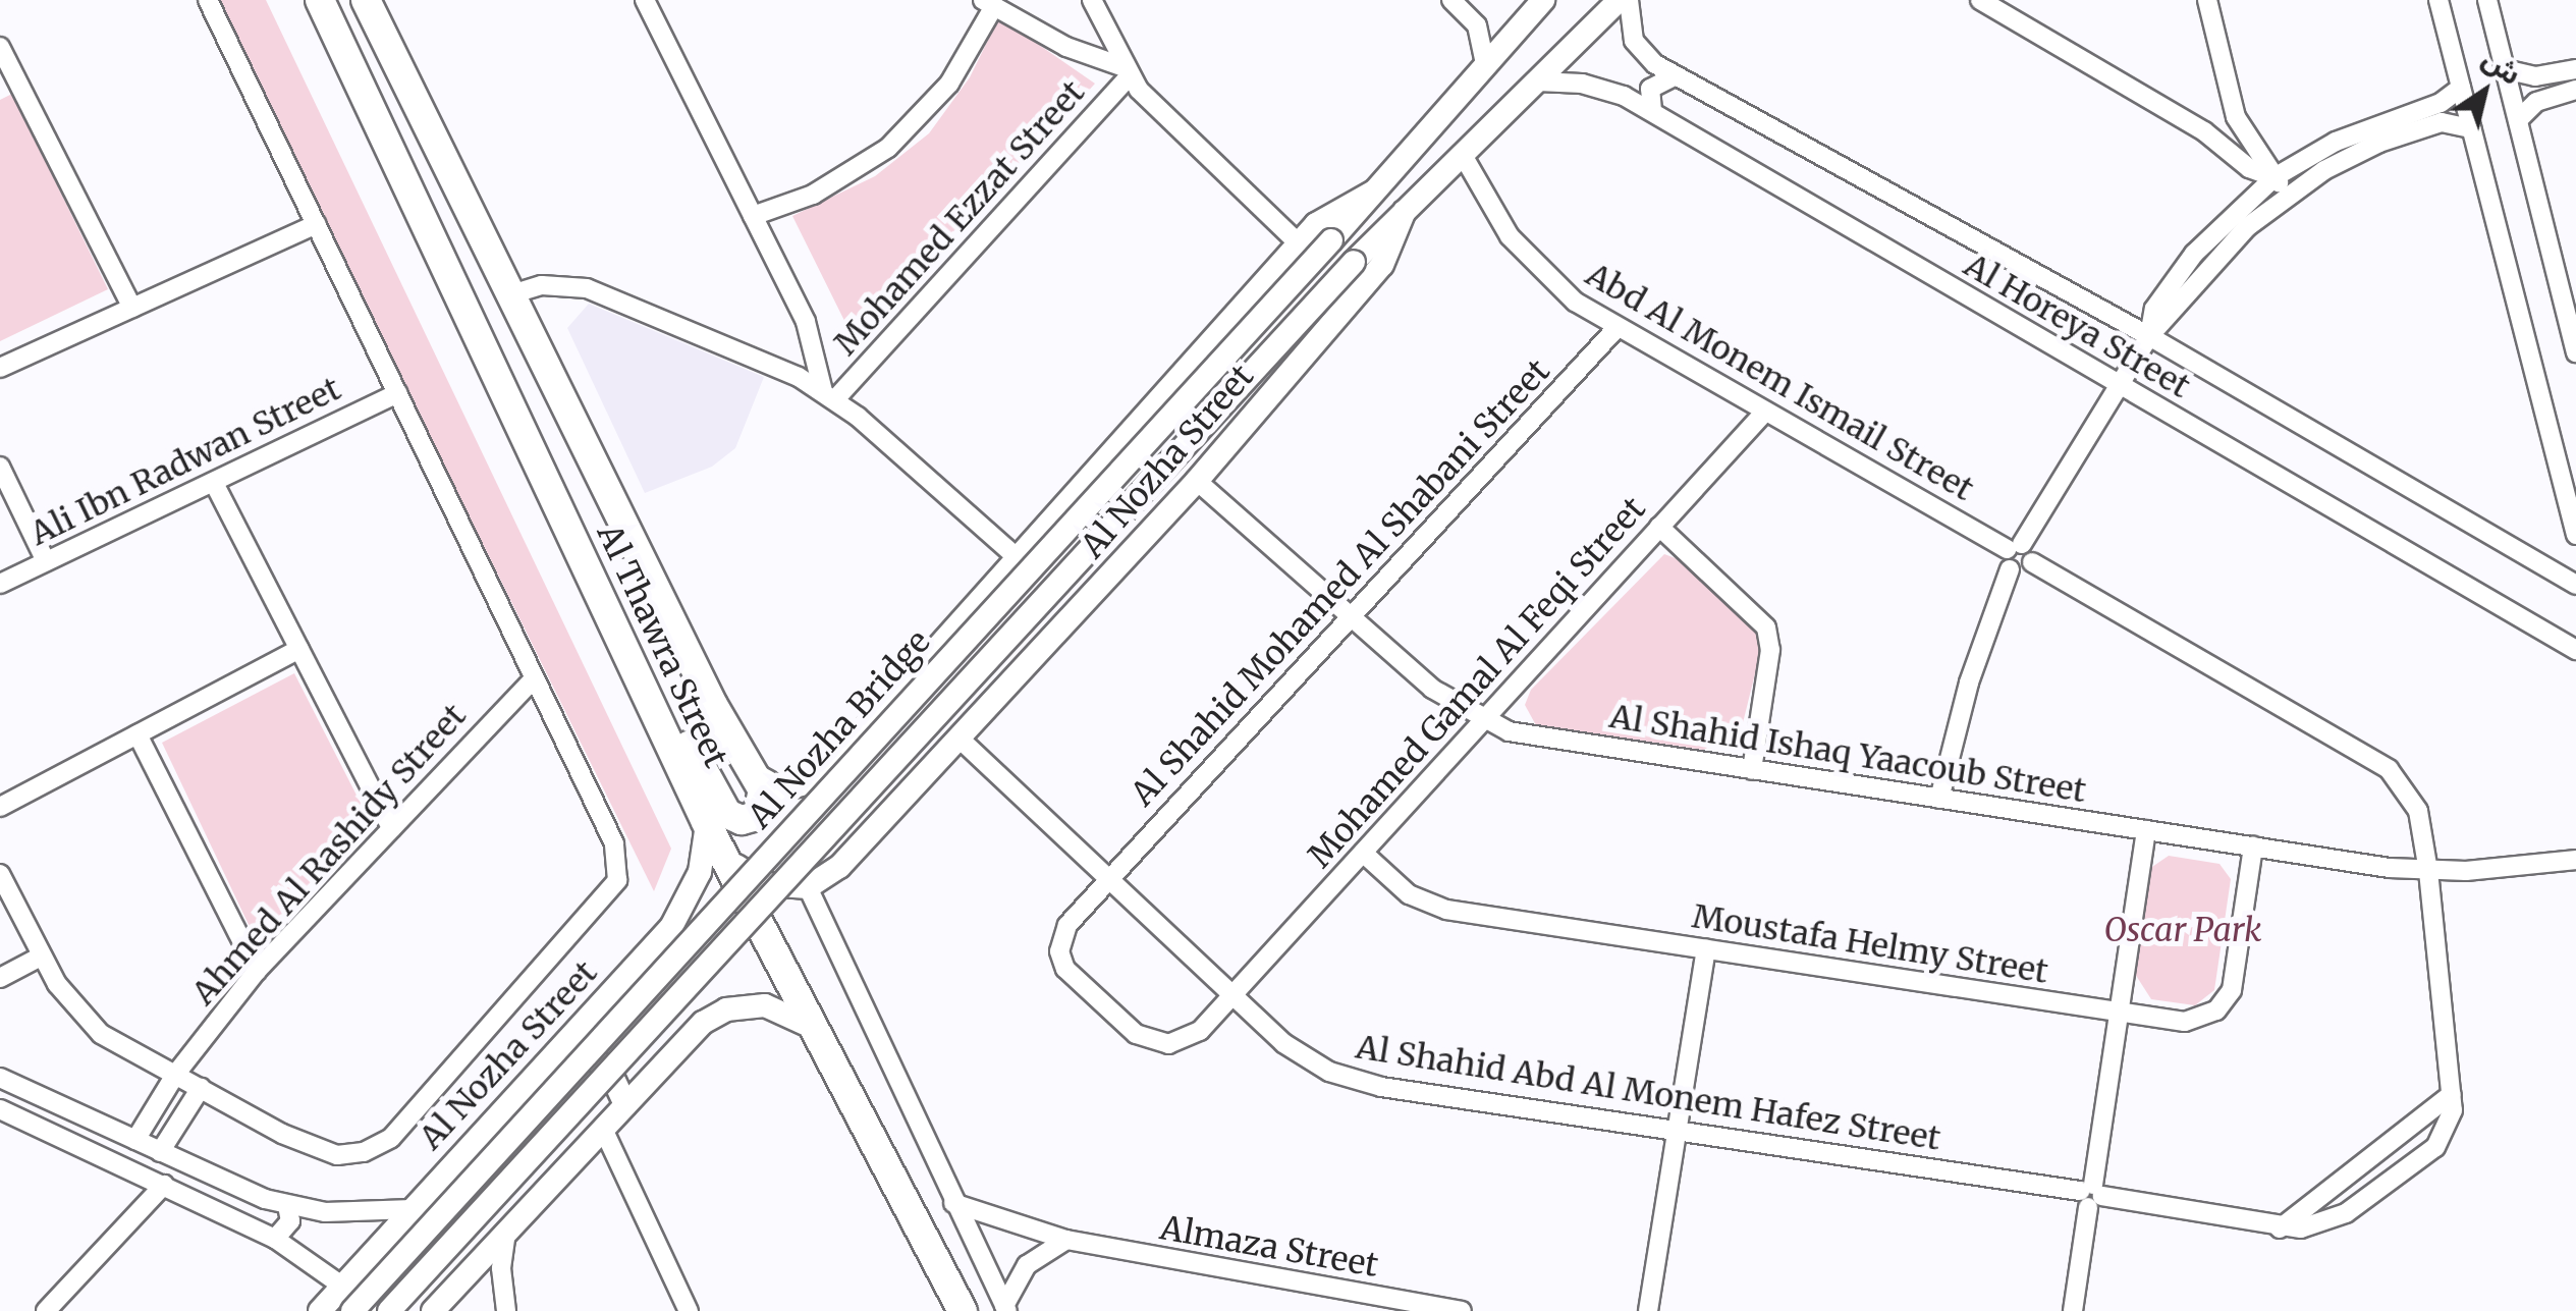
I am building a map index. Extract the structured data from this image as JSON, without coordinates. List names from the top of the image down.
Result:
{
  "streets": {
    "highway": ["Al Thawra Street"],
    "main road": ["Al Nozha Street", "Al Nozha Bridge"],
    "street": [
      "Mohamed Ezzat Street",
      "Al Horeya Street",
      "Abd Al Monem Ismail Street",
      "Ali Ibn Radwan Street",
      "Al Shahid Mohamed Al Shabani Street",
      "Mohamed Gamal Al Feqi Street",
      "Al Shahid Ishaq Yaacoub Street",
      "Ahmed Al Rashidy Street",
      "Moustafa Helmy Street",
      "Al Shahid Abd Al Monem Hafez Street",
      "Almaza Street"
    ]
  },
  "crossings": [
    ["Al Horeya Street", "Al Nozha Street"],
    ["Abd Al Monem Ismail Street", "Al Nozha Street"],
    ["Abd Al Monem Ismail Street", "Al Shahid Mohamed Al Shabani Street"],
    ["Abd Al Monem Ismail Street", "Mohamed Gamal Al Feqi Street"],
    ["Al Nozha Street", "Al Thawra Street"],
    ["Al Nozha Street", "Al Nozha Bridge"],
    ["Al Nozha Street", "Al Shahid Ishaq Yaacoub Street"],
    ["Al Nozha Street", "Al Shahid Abd Al Monem Hafez Street"],
    ["Al Shahid Mohamed Al Shabani Street", "Al Shahid Ishaq Yaacoub Street"],
    ["Al Shahid Mohamed Al Shabani Street", "Al Shahid Abd Al Monem Hafez Street"],
    ["Mohamed Gamal Al Feqi Street", "Al Shahid Ishaq Yaacoub Street"],
    ["Mohamed Gamal Al Feqi Street", "Moustafa Helmy Street"],
    ["Mohamed Gamal Al Feqi Street", "Al Shahid Abd Al Monem Hafez Street"],
    ["Al Shahid Ishaq Yaacoub Street", "Moustafa Helmy Street"],
    ["Al Shahid Ishaq Yaacoub Street", "Al Shahid Abd Al Monem Hafez Street"]
  ],
  "parks": ["Oscar Park"],
  "north": "top right"
}
